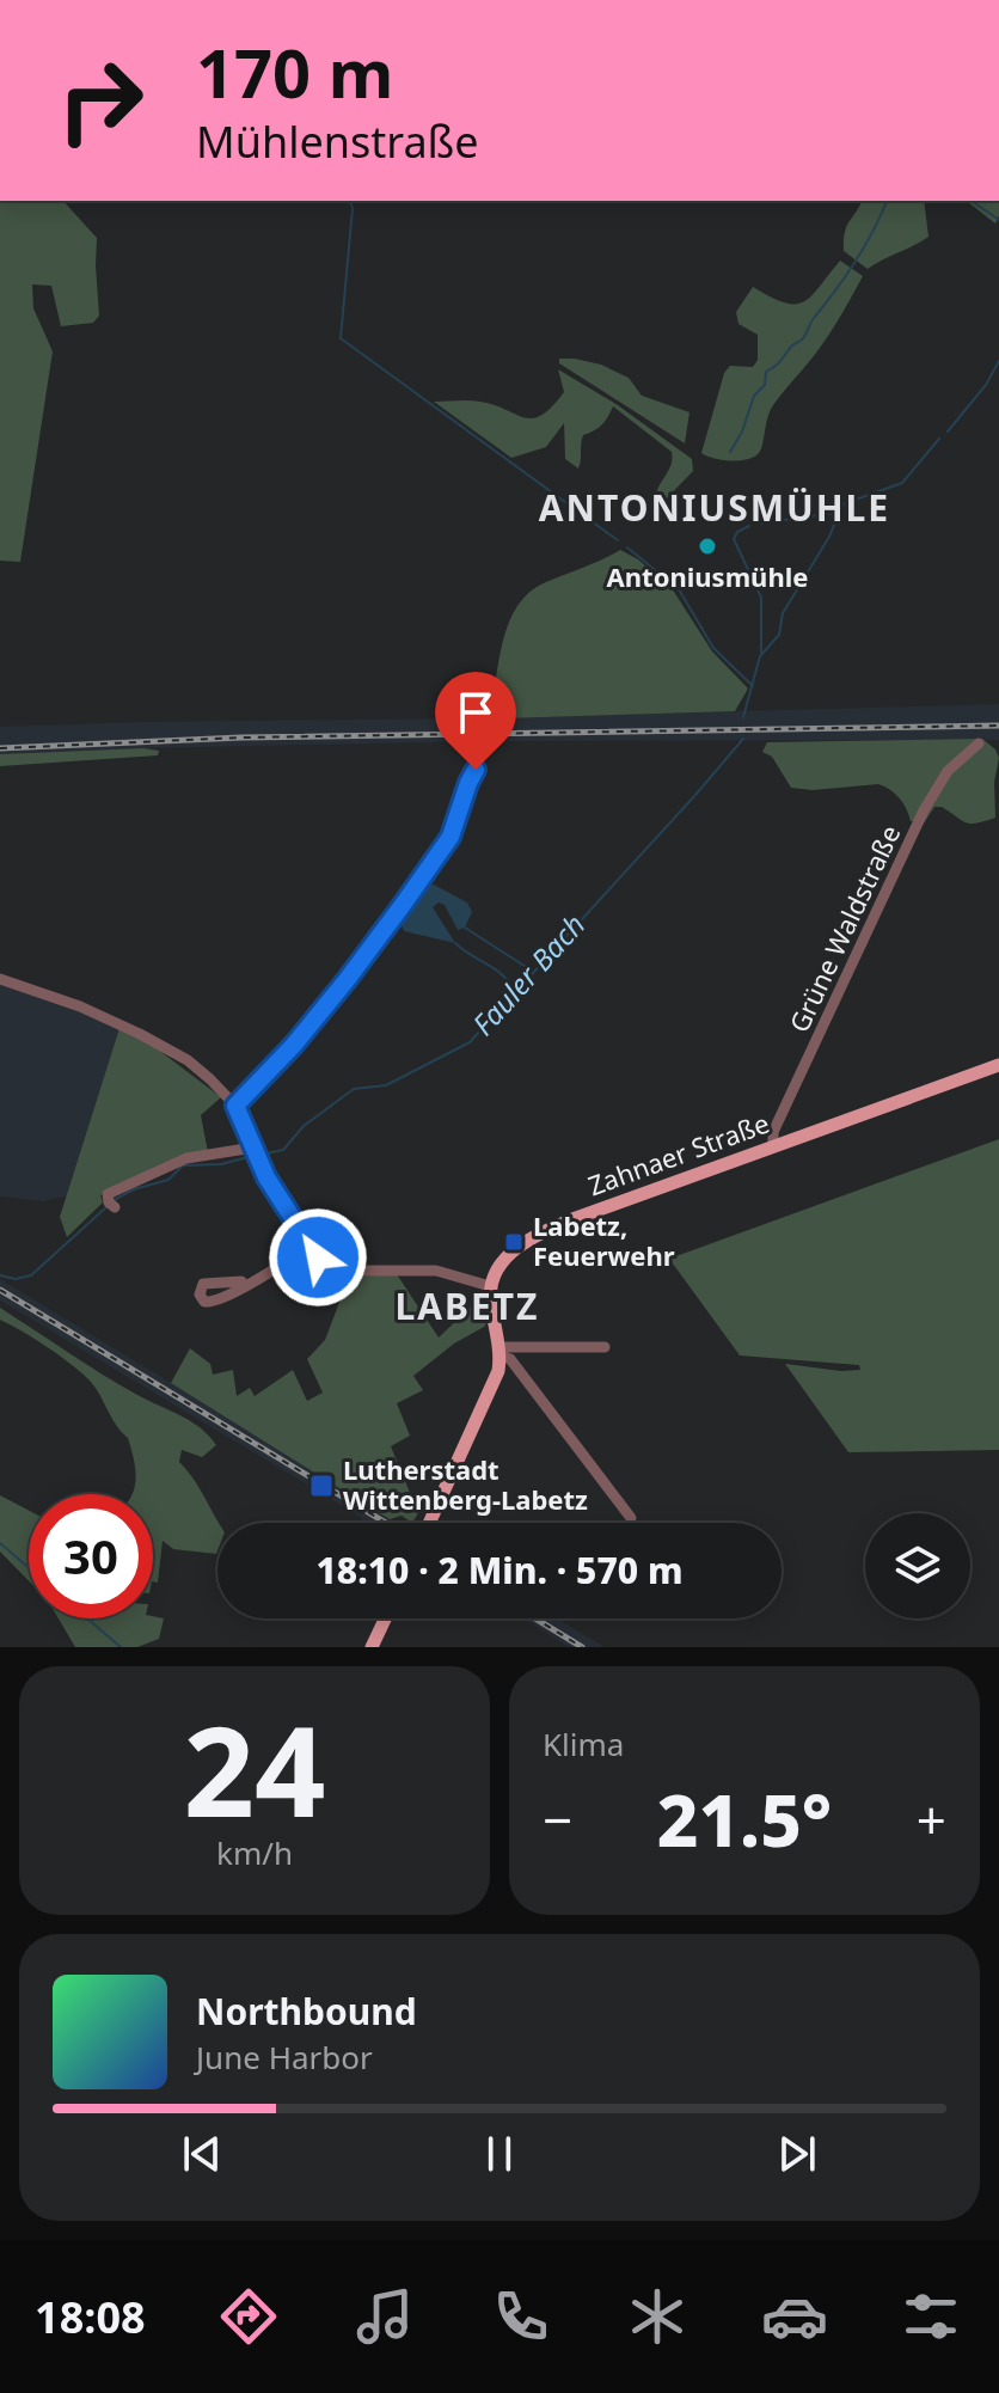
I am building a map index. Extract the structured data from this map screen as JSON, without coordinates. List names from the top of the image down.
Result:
{
  "streets": {
    "main road": ["Zahnaer Straße"],
    "street": ["Grüne Waldstraße"]
  },
  "crossings": [
    ["Grüne Waldstraße", "Zahnaer Straße"]
  ],
  "districts": ["ANTONIUSMÜHLE", "LABETZ"],
  "water": ["Fauler Bach"],
  "places": {
    "other": ["Antoniusmühle"],
    "transit": ["Labetz, Feuerwehr", "Lutherstadt Wittenberg-Labetz"]
  },
  "page": {
    "turn": ["170 m", "Mühlenstraße"],
    "limit": "30",
    "trip": "18:10 · 2 Min. · 570 m",
    "tile": [
      ["24", "km/h"],
      "Klima"
    ],
    "heat": ["−", "21.5°", "+"],
    "song": ["Northbound", "June Harbor"],
    "tabs": "18:08"
  }
}
